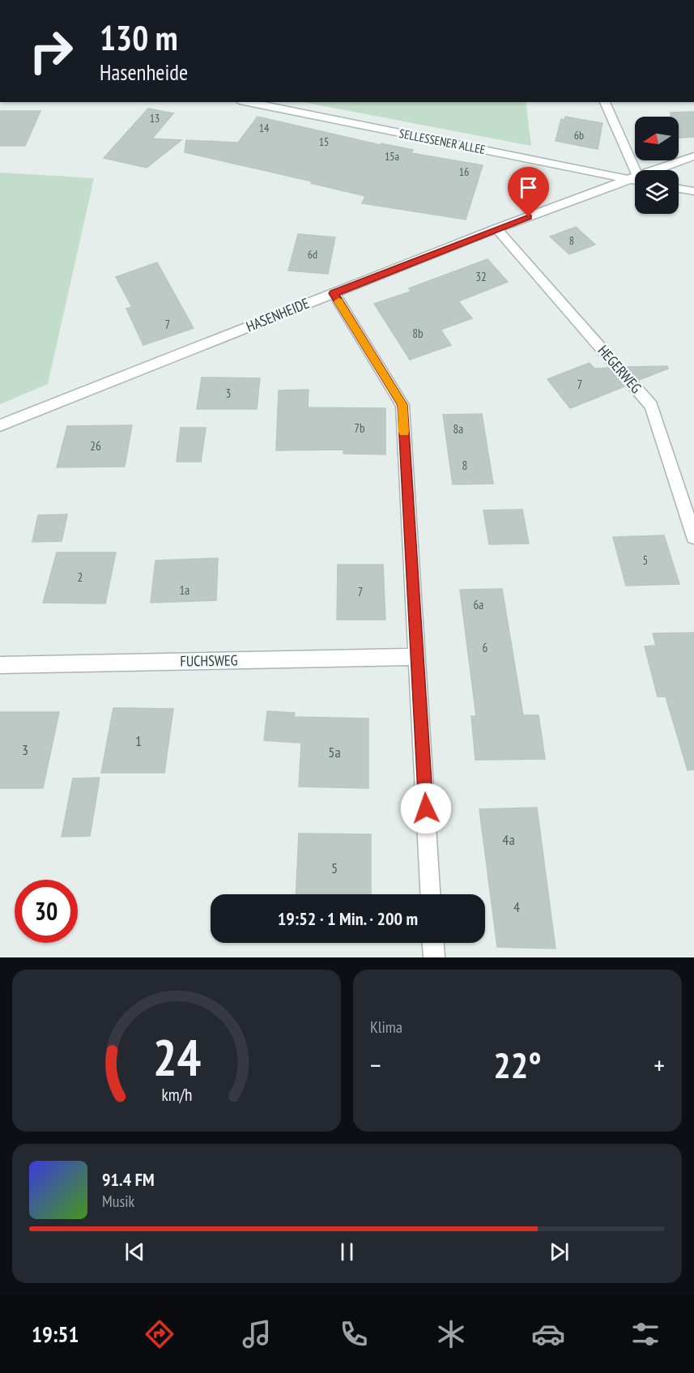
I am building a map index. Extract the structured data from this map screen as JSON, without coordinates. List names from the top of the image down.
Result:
{
  "streets": {
    "street": [
      "SELLESSENER ALLEE",
      "HASENHEIDE",
      "HEGERWEG",
      "FUCHSWEG"
    ]
  },
  "crossings": [
    ["SELLESSENER ALLEE", "HASENHEIDE"],
    ["HASENHEIDE", "HEGERWEG"]
  ],
  "house_numbers": [
    "13",
    "14",
    "6b",
    "15",
    "15a",
    "16",
    "8",
    "6d",
    "32",
    "7",
    "8b",
    "7",
    "3",
    "7b",
    "8a",
    "26",
    "8",
    "5",
    "2",
    "1a",
    "7",
    "6a",
    "6",
    "1",
    "3",
    "5a",
    "4a",
    "5",
    "4"
  ],
  "north": "left",
  "page": {
    "turn": ["130 m", "Hasenheide"],
    "limit": "30",
    "trip": "19:52 · 1 Min. · 200 m",
    "tile": "Klima",
    "heat": ["−", "22°", "+"],
    "song": ["91.4 FM", "Musik"],
    "tabs": "19:51",
    "gauge": ["24", "km/h"]
  }
}
